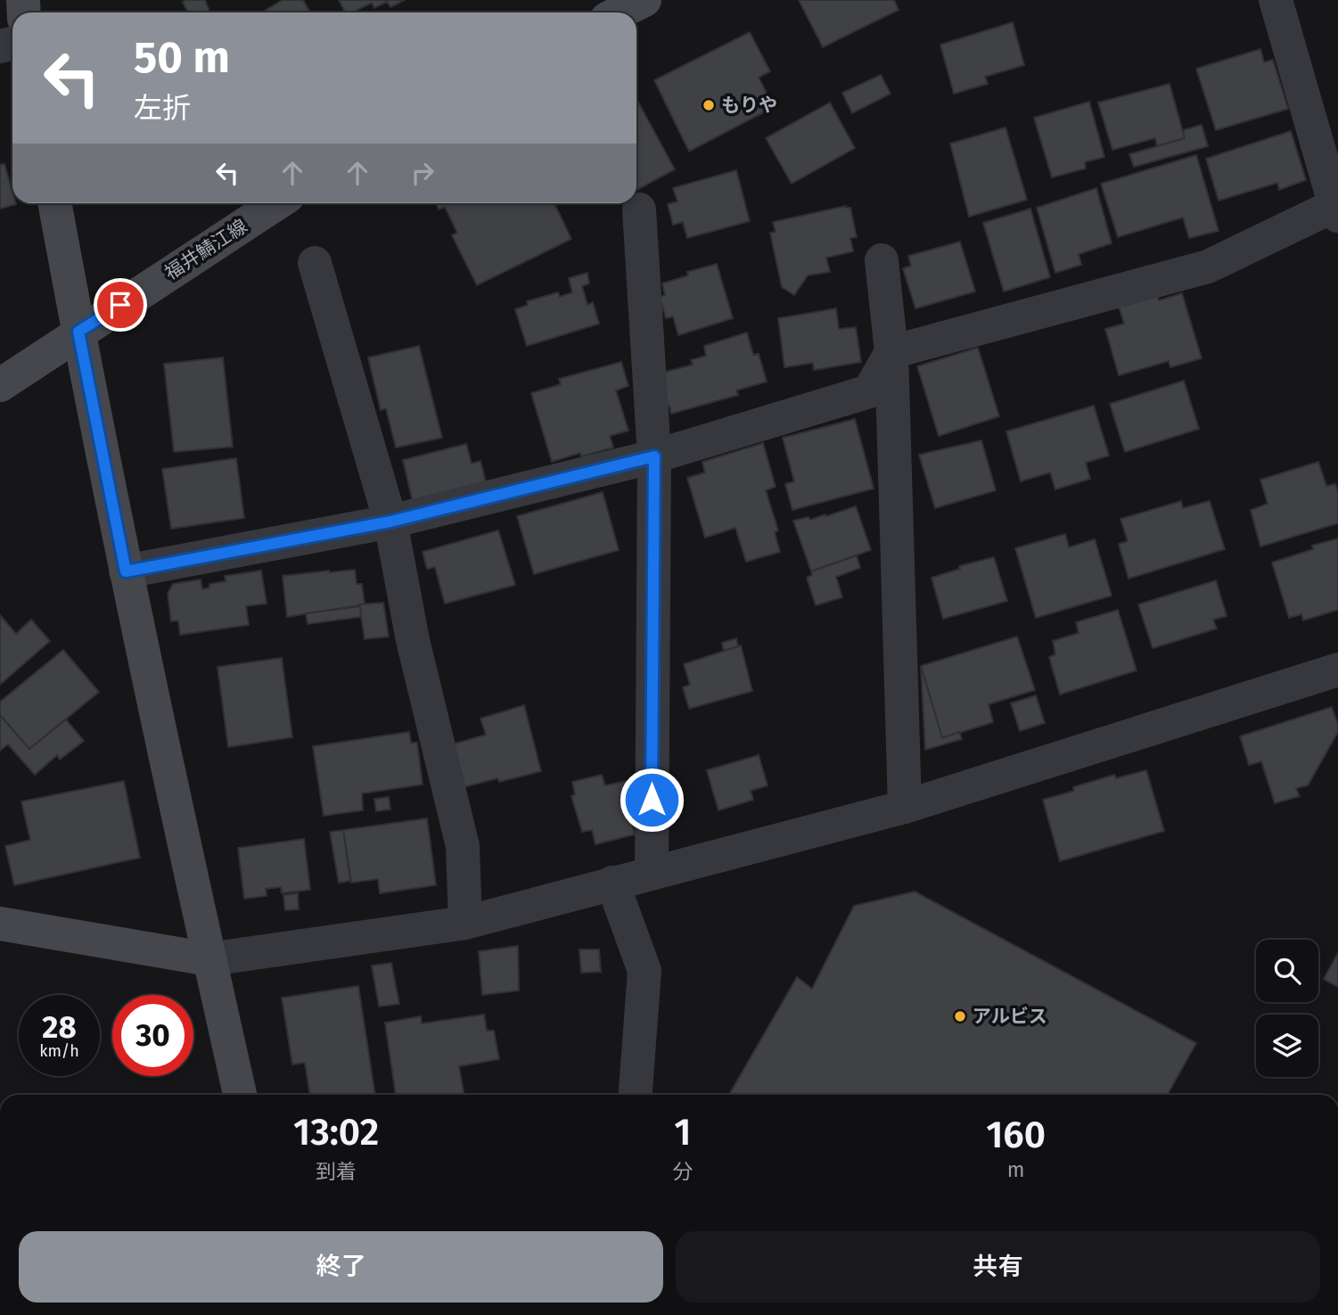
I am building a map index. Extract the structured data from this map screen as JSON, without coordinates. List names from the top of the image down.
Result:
{
  "streets": {
    "street": ["福井鯖江線"]
  },
  "places": ["もりや", "アルビス"],
  "page": {
    "turn": ["50 m", "左折"],
    "speed": "28 km/h",
    "limit": "30",
    "eta": [
      "13:02",
      "到着",
      "1",
      "分",
      "160",
      "m"
    ],
    "buttons": ["終了", "共有"]
  }
}
